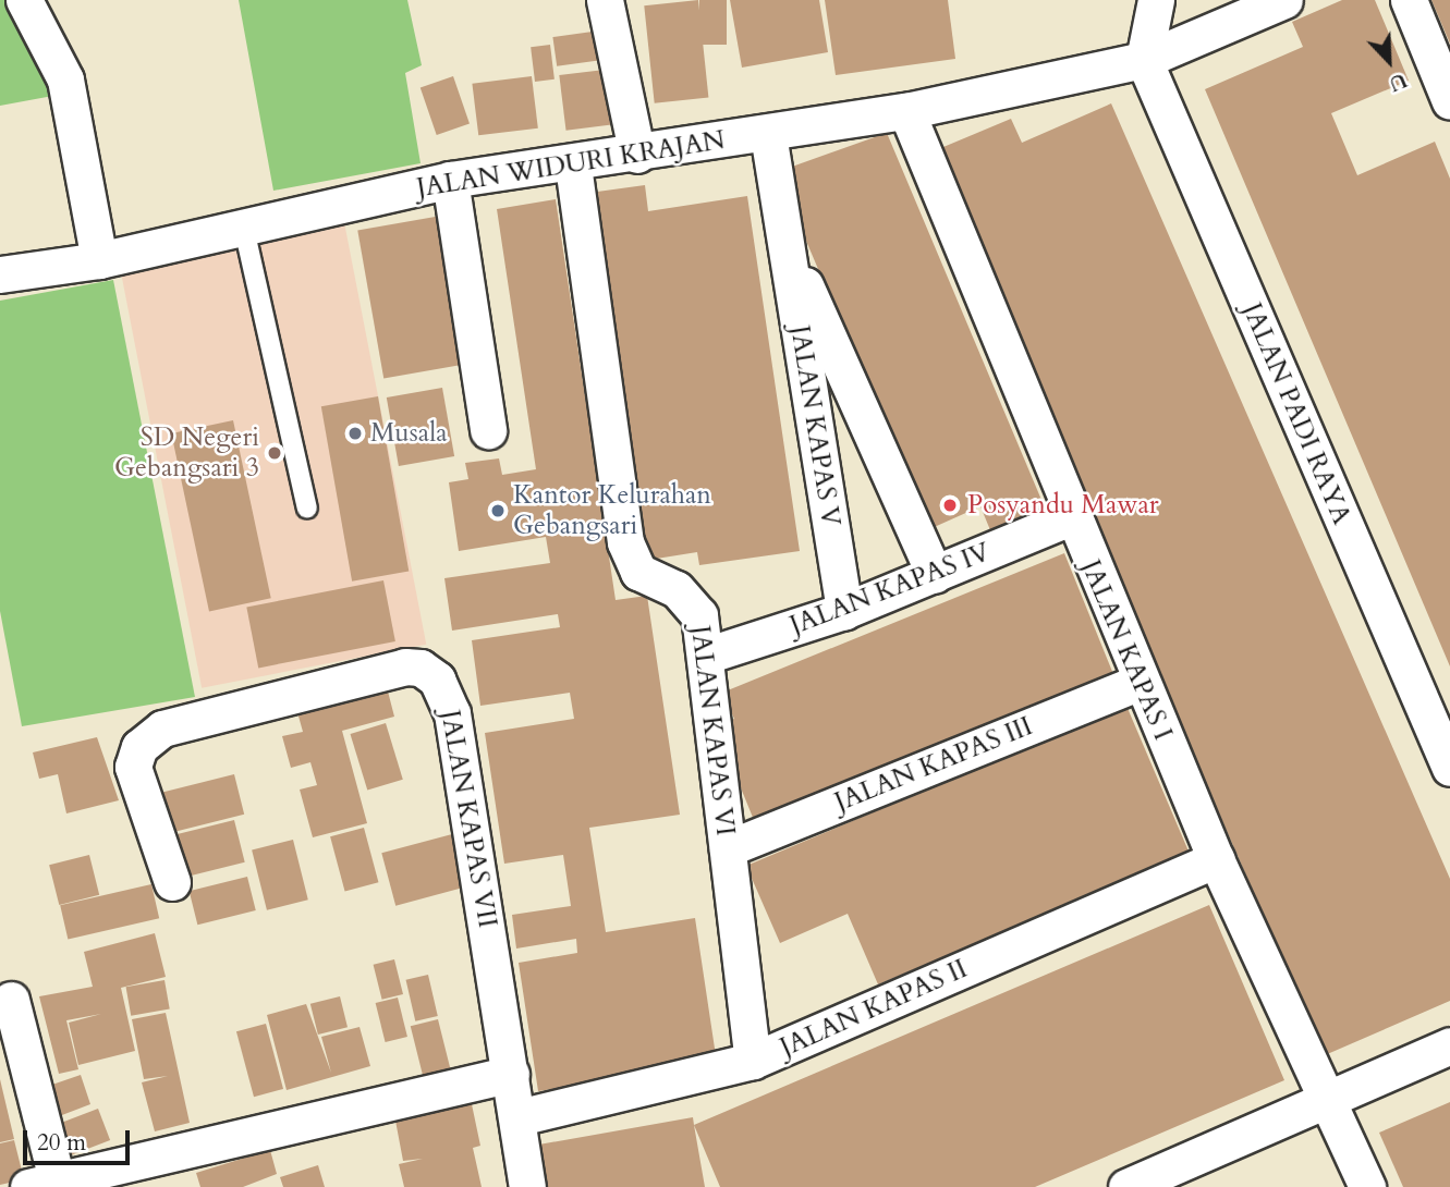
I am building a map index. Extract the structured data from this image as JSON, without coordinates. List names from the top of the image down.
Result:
{
  "streets": {
    "street": [
      "JALAN WIDURI KRAJAN",
      "JALAN PADI RAYA",
      "JALAN KAPAS V",
      "JALAN KAPAS IV",
      "JALAN KAPAS I",
      "JALAN KAPAS VI",
      "JALAN KAPAS III",
      "JALAN KAPAS VII",
      "JALAN KAPAS II"
    ]
  },
  "crossings": [
    ["JALAN WIDURI KRAJAN", "JALAN PADI RAYA"],
    ["JALAN WIDURI KRAJAN", "JALAN KAPAS V"],
    ["JALAN WIDURI KRAJAN", "JALAN KAPAS I"],
    ["JALAN WIDURI KRAJAN", "JALAN KAPAS VI"],
    ["JALAN KAPAS V", "JALAN KAPAS IV"],
    ["JALAN KAPAS IV", "JALAN KAPAS I"],
    ["JALAN KAPAS IV", "JALAN KAPAS VI"],
    ["JALAN KAPAS I", "JALAN KAPAS III"],
    ["JALAN KAPAS I", "JALAN KAPAS II"],
    ["JALAN KAPAS VI", "JALAN KAPAS III"],
    ["JALAN KAPAS VI", "JALAN KAPAS II"],
    ["JALAN KAPAS VII", "JALAN KAPAS II"]
  ],
  "places": [
    "Musala",
    "SD Negeri Gebangsari 3",
    "Posyandu Mawar",
    "Kantor Kelurahan Gebangsari"
  ],
  "scale_bar": "20 m",
  "north": "bottom right"
}
